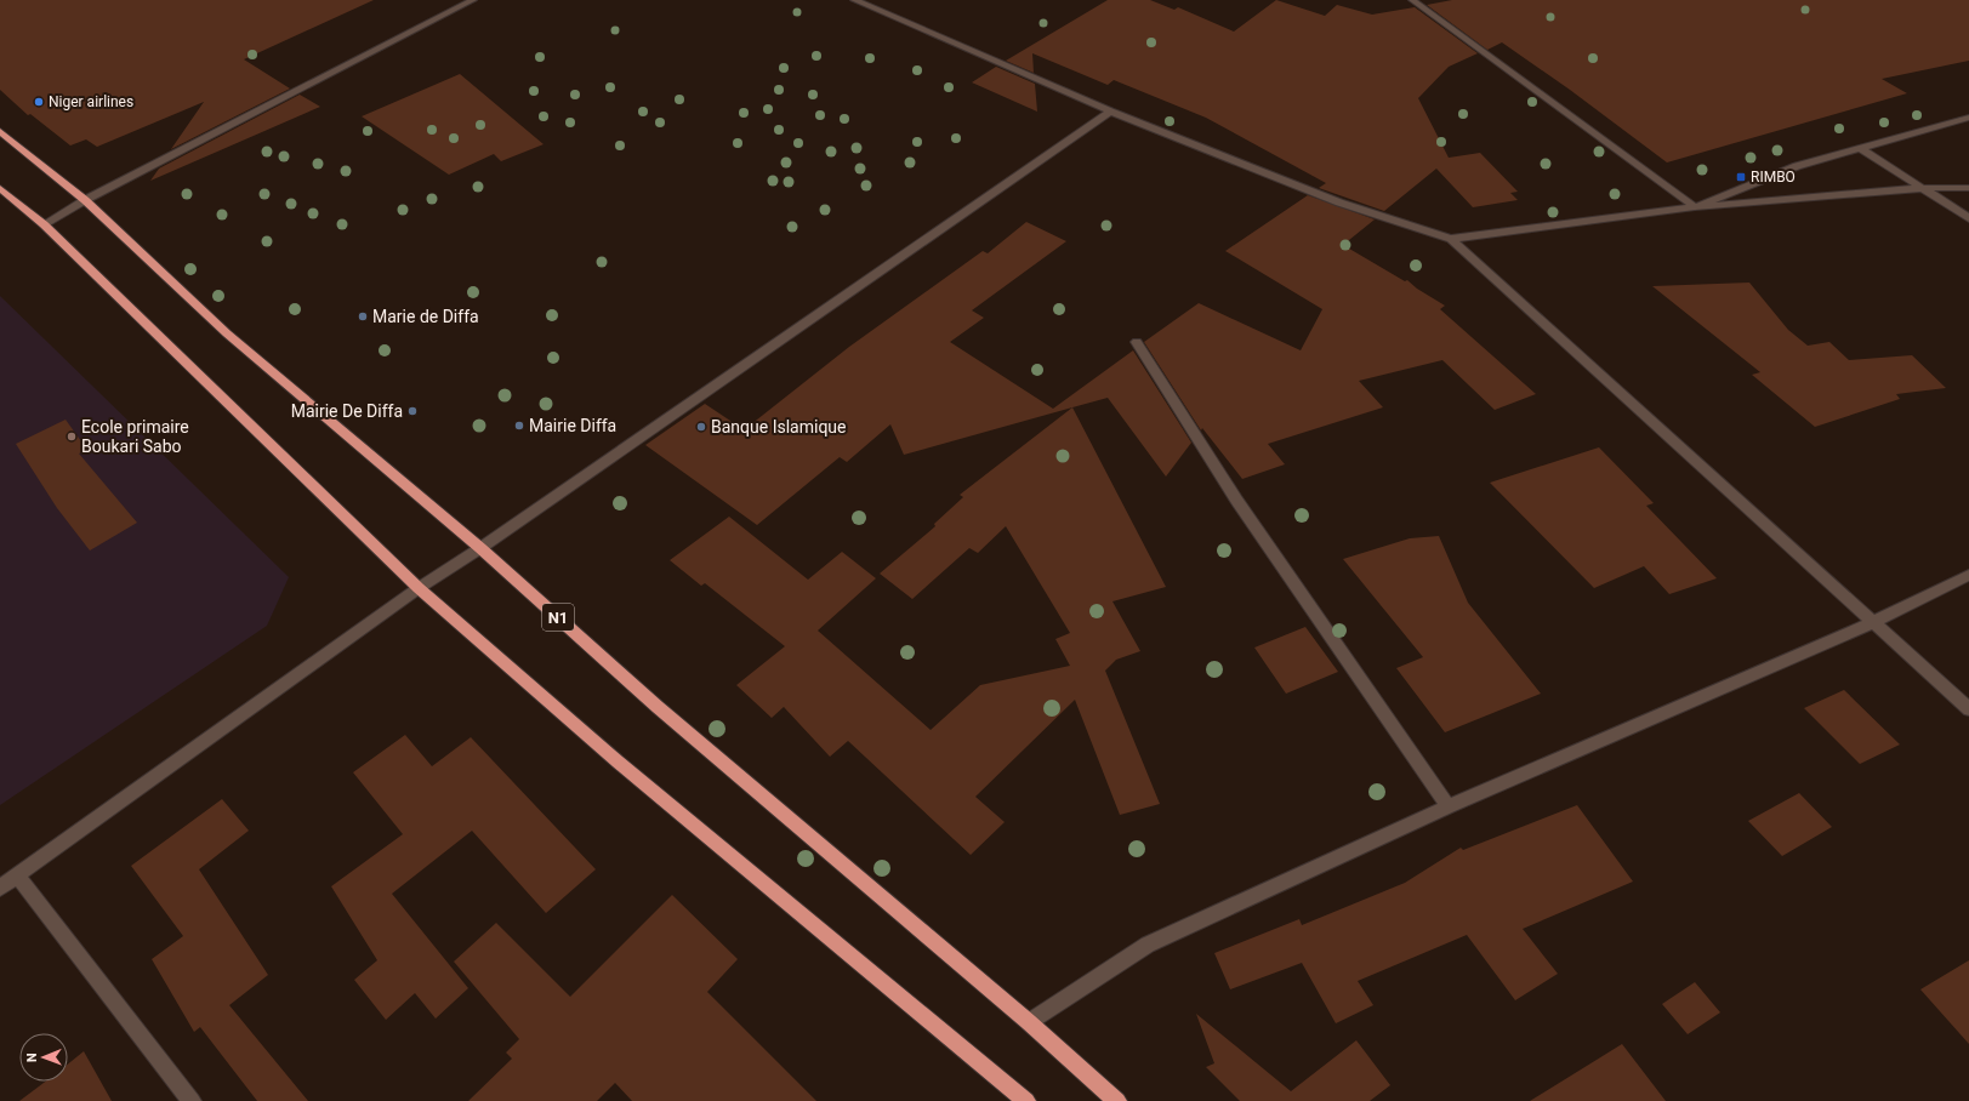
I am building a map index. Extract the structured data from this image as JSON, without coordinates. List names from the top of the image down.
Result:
{
  "streets": {
    "highway": ["N1"]
  },
  "places": {
    "other": [
      "Niger airlines",
      "Marie de Diffa",
      "Mairie De Diffa",
      "Mairie Diffa",
      "Banque Islamique",
      "Ecole primaire Boukari Sabo"
    ],
    "transit": ["RIMBO"]
  },
  "north": "left"
}
